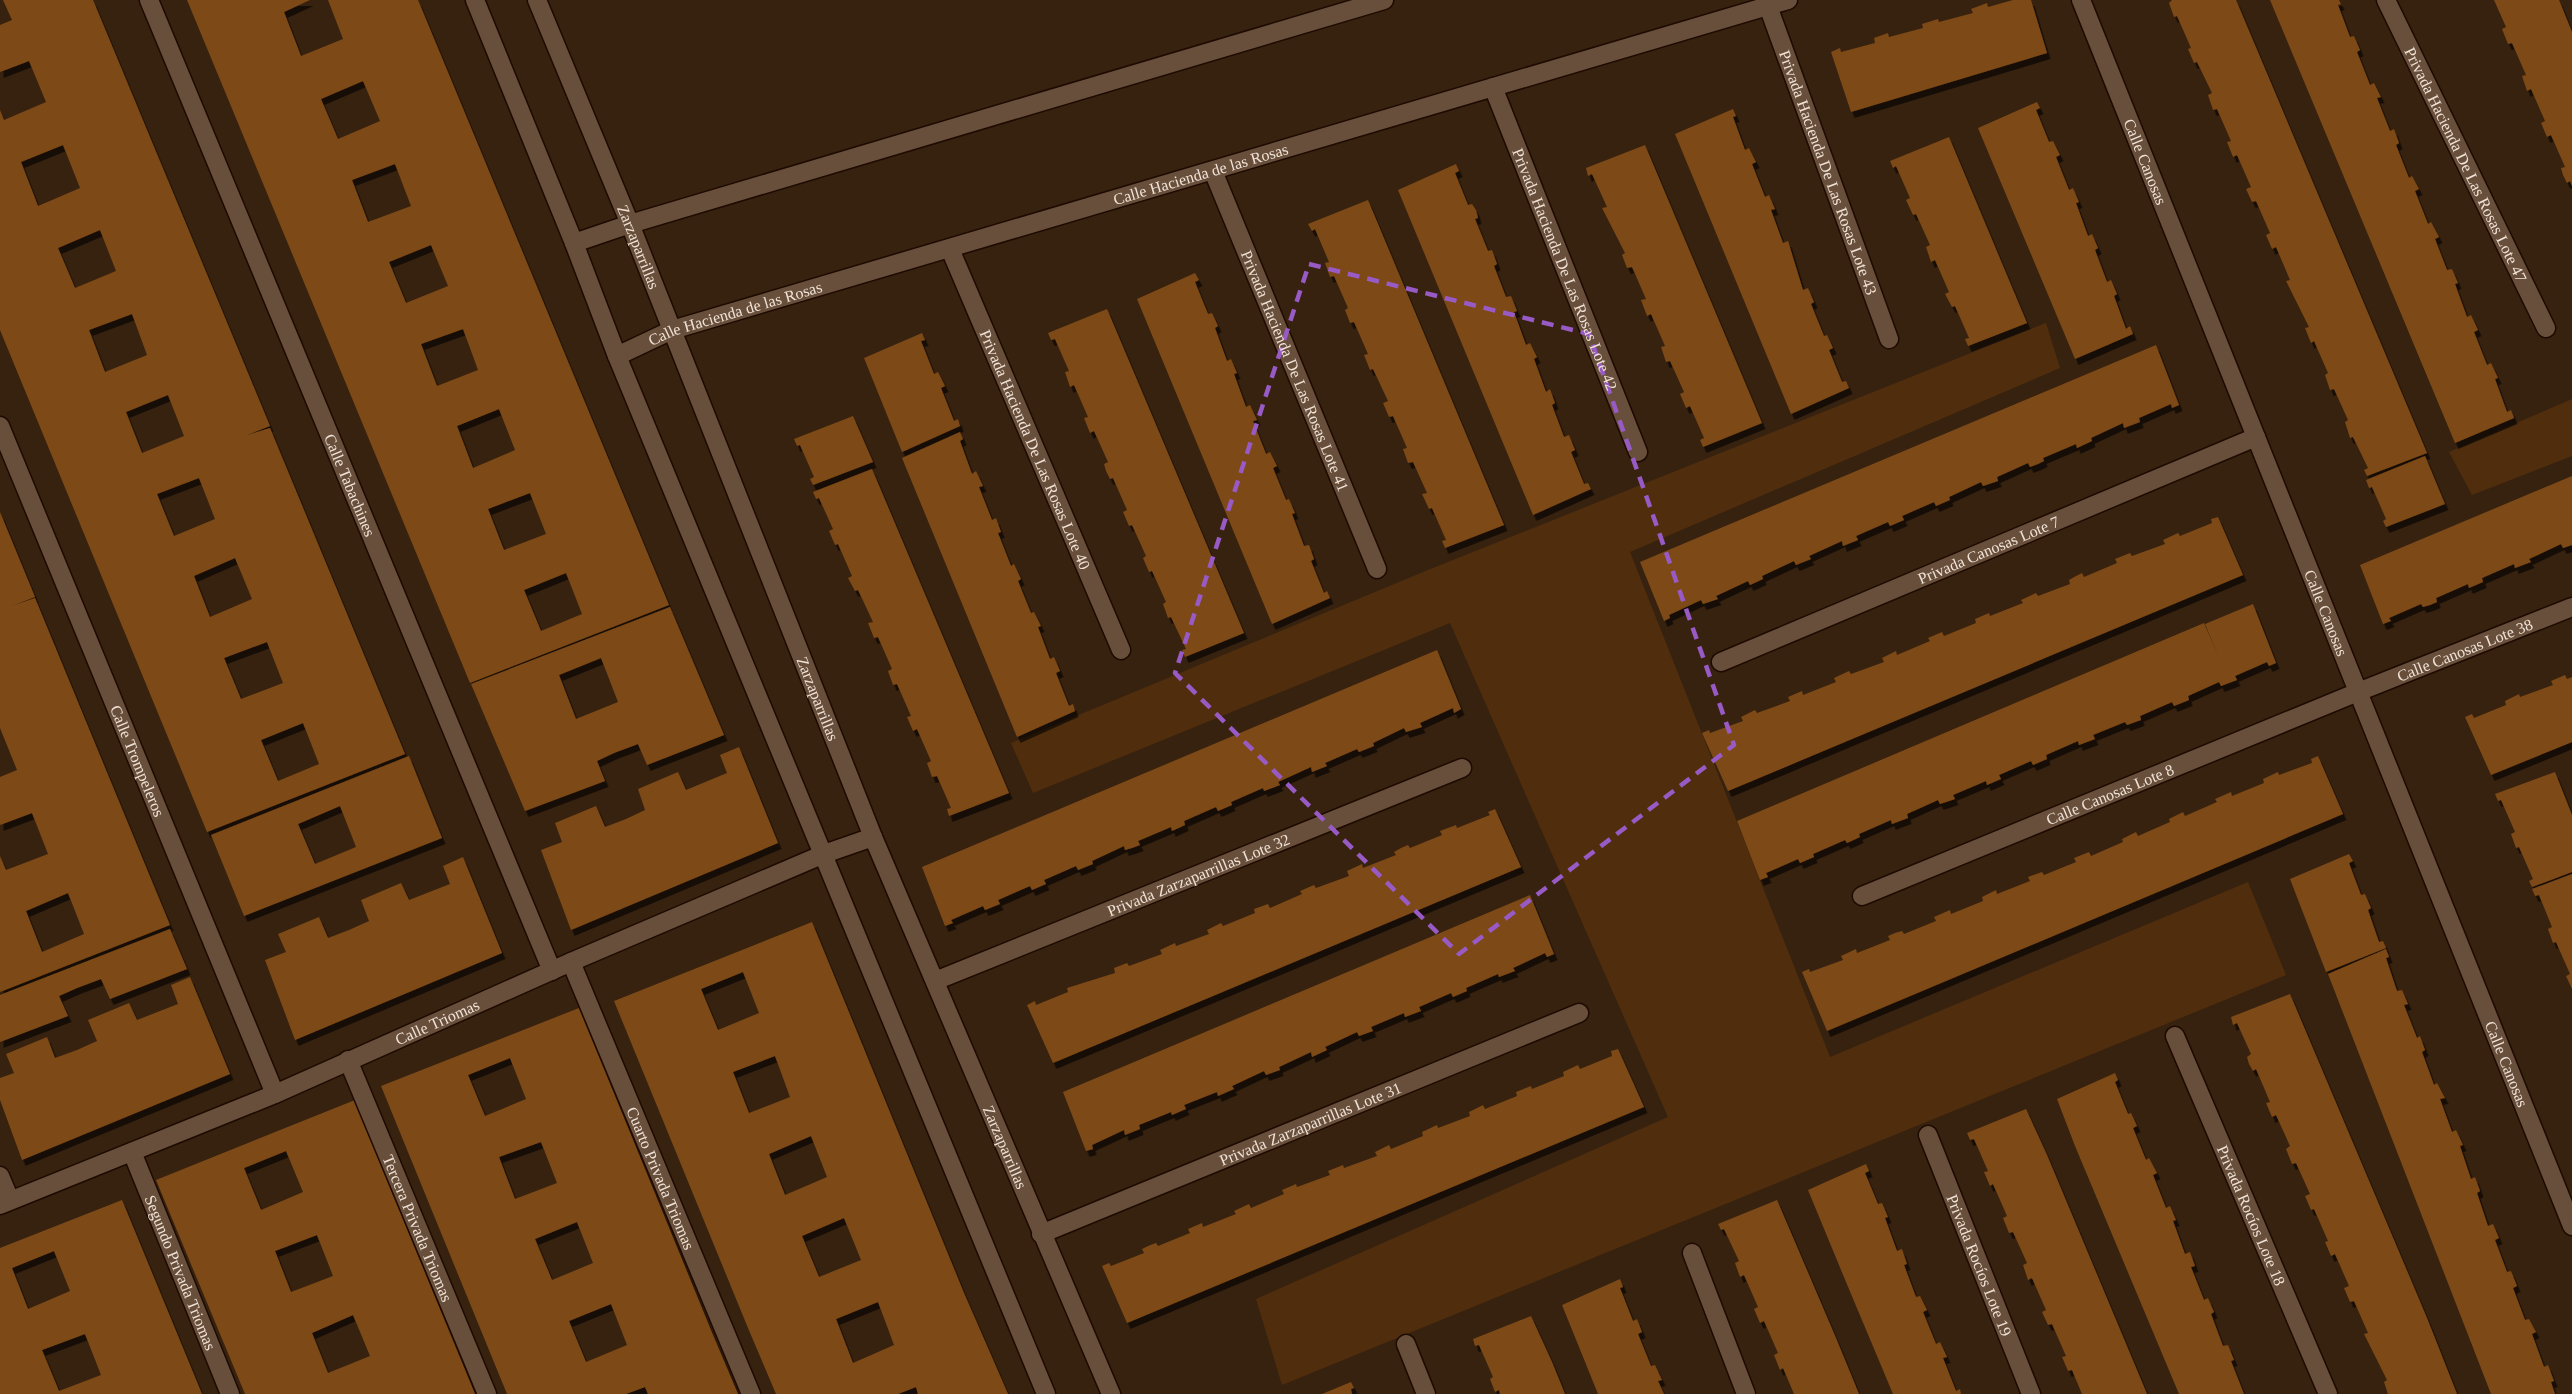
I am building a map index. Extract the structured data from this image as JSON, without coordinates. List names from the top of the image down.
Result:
{
  "streets": {
    "street": [
      "Calle Canosas",
      "Privada Hacienda De Las Rosas Lote 47",
      "Privada Hacienda De Las Rosas Lote 43",
      "Calle Hacienda de las Rosas",
      "Zarzaparrillas",
      "Privada Hacienda De Las Rosas Lote 42",
      "Privada Hacienda De Las Rosas Lote 41",
      "Privada Hacienda De Las Rosas Lote 40",
      "Calle Tabachines",
      "Privada Canosas Lote 7",
      "Calle Canosas Lote 38",
      "Calle Trompeleros",
      "Calle Canosas Lote 8",
      "Privada Zarzaparrillas Lote 32",
      "Calle Triomas",
      "Privada Zarzaparrillas Lote 31",
      "Cuarto Privada Triomas",
      "Privada Rocíos Lote 18",
      "Tercera Privada Triomas",
      "Privada Rocíos Lote 19",
      "Segundo Privada Triomas"
    ]
  },
  "crossings": [
    ["Calle Canosas", "Privada Canosas Lote 7"],
    ["Calle Canosas", "Calle Canosas Lote 38"],
    ["Calle Canosas", "Calle Canosas Lote 8"],
    ["Privada Hacienda De Las Rosas Lote 43", "Calle Hacienda de las Rosas"],
    ["Calle Hacienda de las Rosas", "Zarzaparrillas"],
    ["Calle Hacienda de las Rosas", "Privada Hacienda De Las Rosas Lote 42"],
    ["Calle Hacienda de las Rosas", "Privada Hacienda De Las Rosas Lote 41"],
    ["Calle Hacienda de las Rosas", "Privada Hacienda De Las Rosas Lote 40"],
    ["Zarzaparrillas", "Privada Zarzaparrillas Lote 32"],
    ["Zarzaparrillas", "Calle Triomas"],
    ["Zarzaparrillas", "Privada Zarzaparrillas Lote 31"],
    ["Calle Tabachines", "Calle Triomas"],
    ["Calle Canosas Lote 38", "Calle Canosas Lote 8"],
    ["Calle Trompeleros", "Calle Triomas"],
    ["Calle Triomas", "Cuarto Privada Triomas"],
    ["Calle Triomas", "Tercera Privada Triomas"],
    ["Calle Triomas", "Segundo Privada Triomas"]
  ]
}
